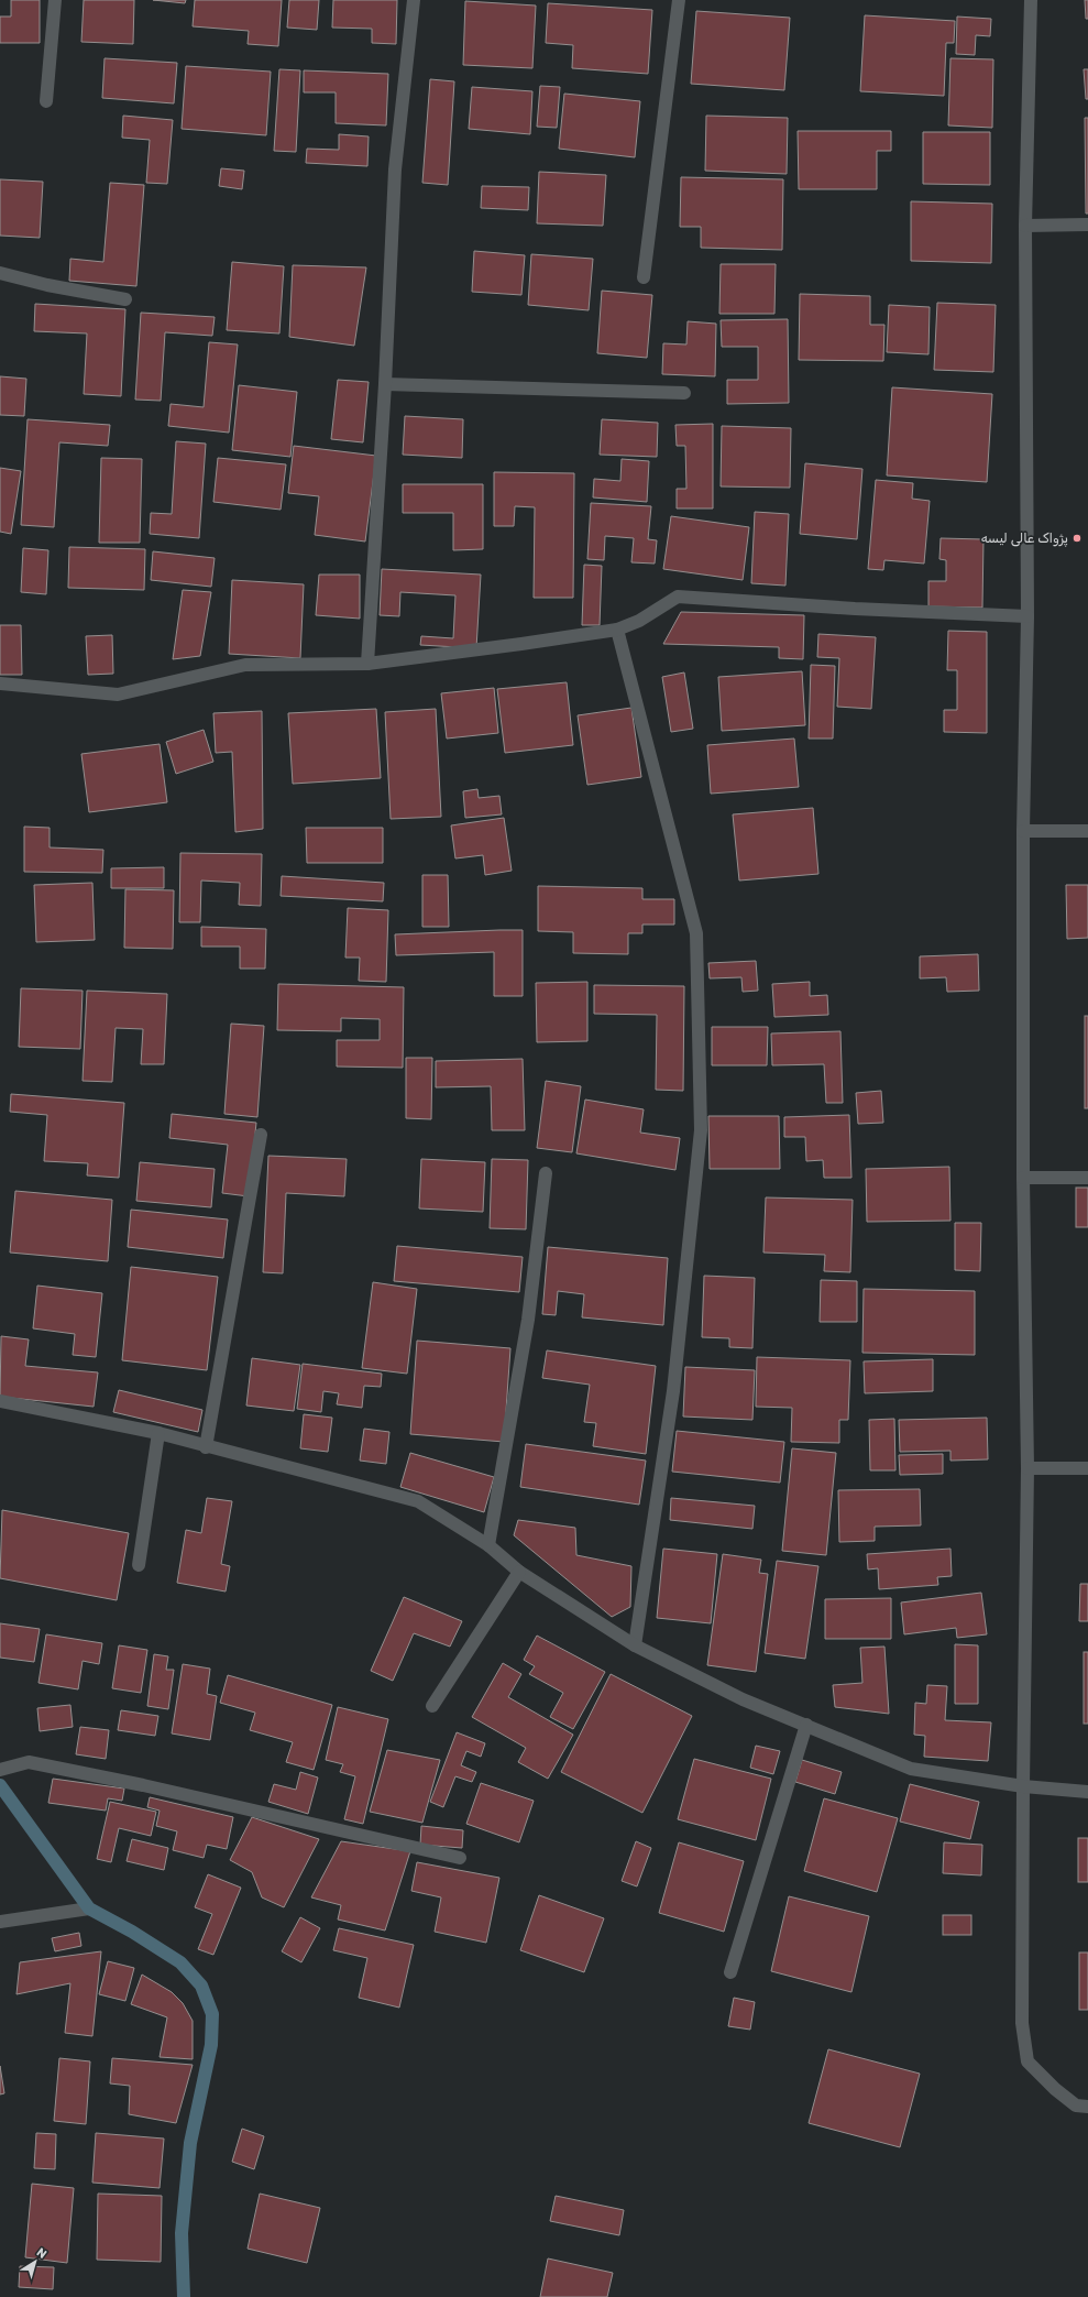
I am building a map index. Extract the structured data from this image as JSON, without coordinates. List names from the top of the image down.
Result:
{
  "places": ["پژواک عالی لیسه"],
  "north": "top right"
}
